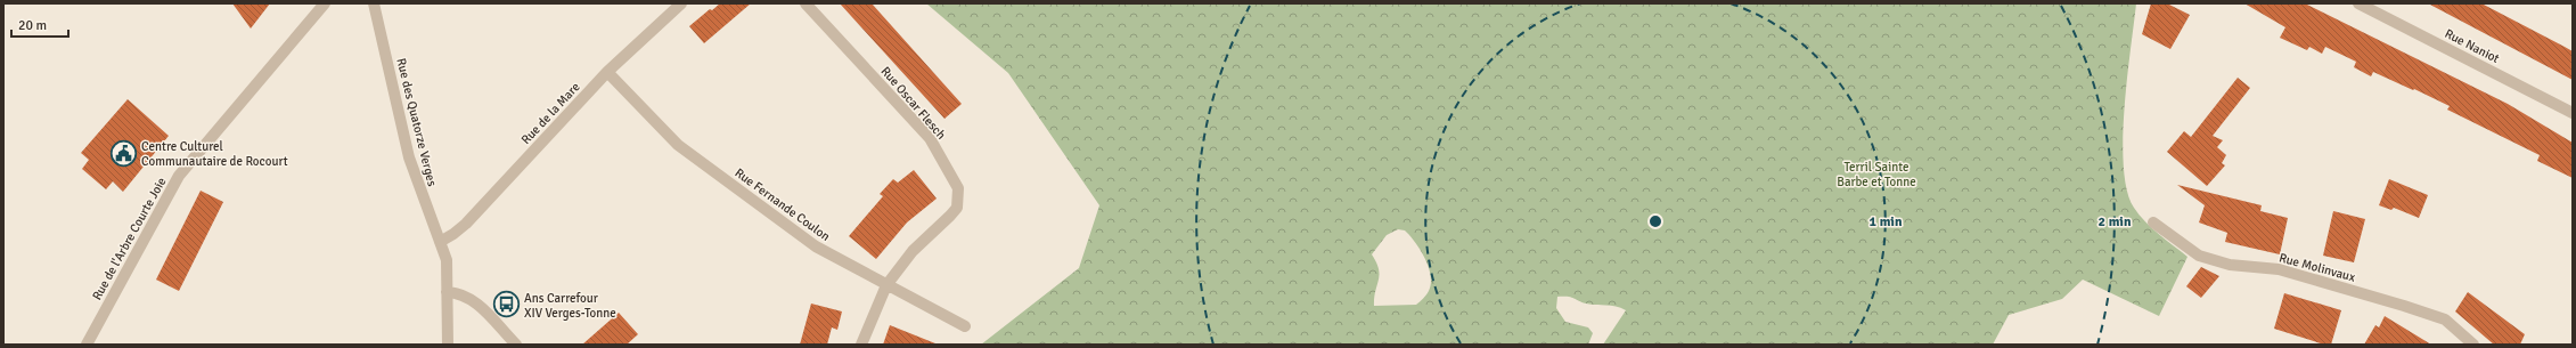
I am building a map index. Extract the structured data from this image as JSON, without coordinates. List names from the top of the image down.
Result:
{
  "streets": {
    "street": [
      "Rue Naniot",
      "Rue Oscar Flesch",
      "Rue de la Mare",
      "Rue des Quatorze Verges",
      "Rue Fernande Coulon",
      "Rue de l'Arbre Courte Joie",
      "Rue Molinvaux"
    ]
  },
  "crossings": [
    ["Rue Oscar Flesch", "Rue Fernande Coulon"],
    ["Rue de la Mare", "Rue des Quatorze Verges"],
    ["Rue de la Mare", "Rue Fernande Coulon"]
  ],
  "parks": ["Terril Sainte Barbe et Tonne"],
  "places": {
    "public building": ["Centre Culturel Communautaire de Rocourt"],
    "bus stop": ["Ans Carrefour XIV Verges-Tonne"]
  },
  "scale_bar": "20 m",
  "rings": ["1 min", "2 min"]
}
